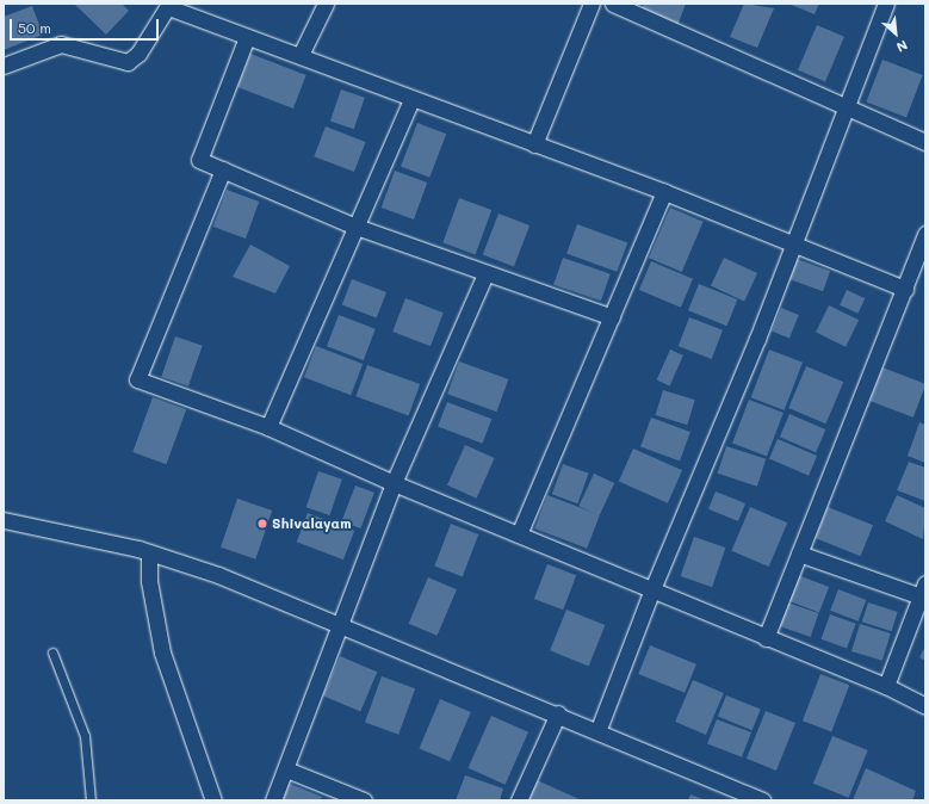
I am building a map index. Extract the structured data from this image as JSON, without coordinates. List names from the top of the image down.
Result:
{
  "places": ["Shivalayam"],
  "scale_bar": "50 m",
  "north": "bottom right"
}
